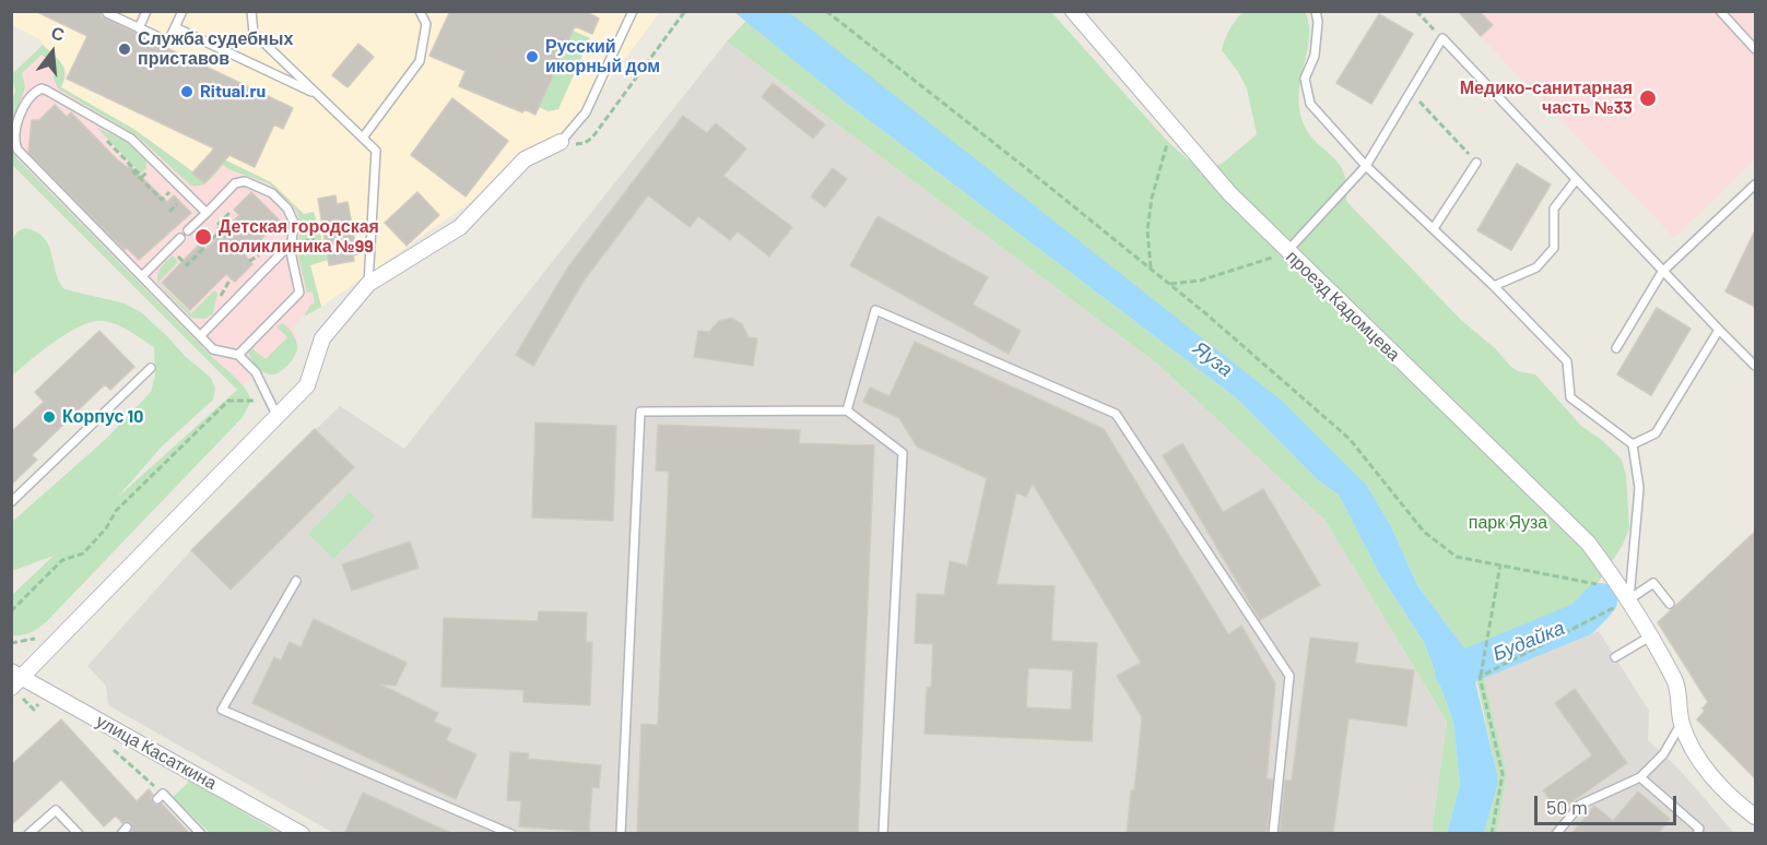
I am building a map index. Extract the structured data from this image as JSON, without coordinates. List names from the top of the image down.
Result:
{
  "streets": {
    "street": ["проезд Кадомцева", "улица Касаткина"]
  },
  "water": ["Яуза", "Будайка"],
  "parks": ["парк Яуза"],
  "places": [
    "Служба судебных приставов",
    "Русский икорный дом",
    "Ritual.ru",
    "Медико-санитарная часть №33",
    "Детская городская поликлиника №99",
    "Корпус 10"
  ],
  "scale_bar": "50 m",
  "north": "top"
}
